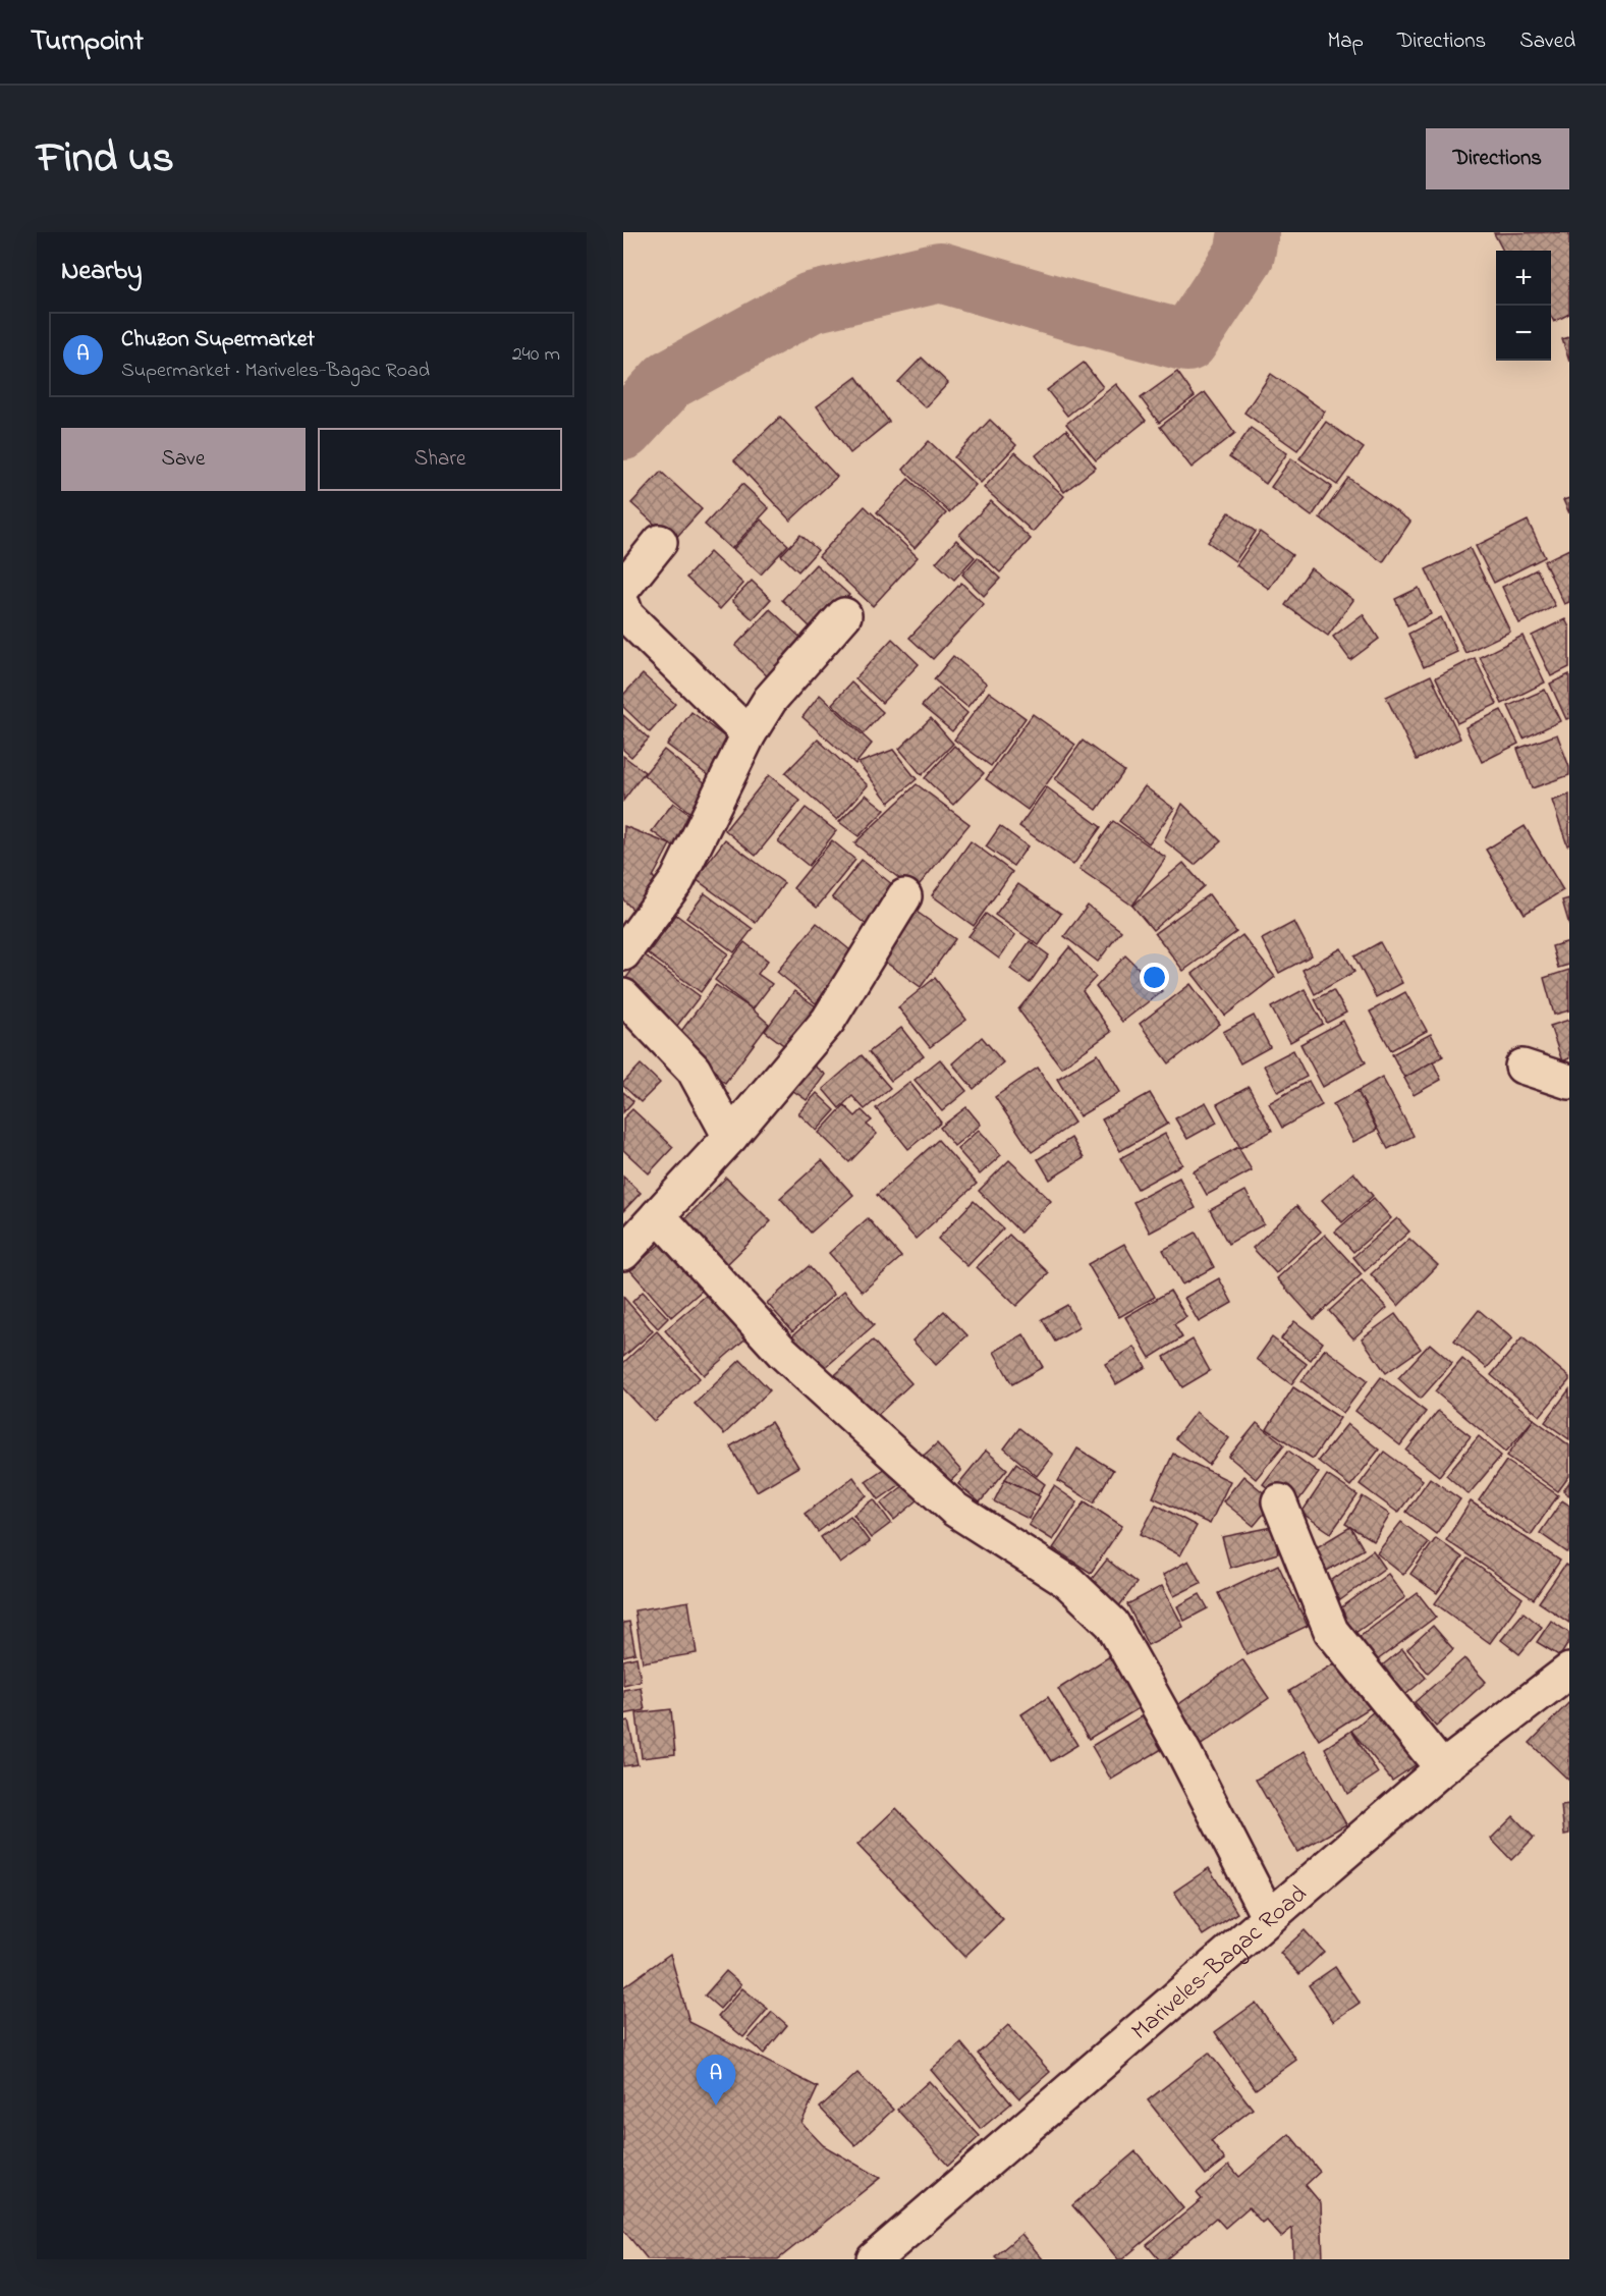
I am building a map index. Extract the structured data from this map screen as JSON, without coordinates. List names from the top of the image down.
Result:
{
  "streets": {
    "street": ["Mariveles-Bagac Road"]
  },
  "page": {
    "header": "Turnpoint",
    "nav": ["Map", "Directions", "Saved"],
    "title": "Find us",
    "buttons": [
      "Directions",
      ["Save", "Share"]
    ],
    "heading": "Nearby",
    "map_buttons": ["+", "−"],
    "list": [
      {
        "mark": "A",
        "name": "Chuzon Supermarket",
        "note": "Supermarket · Mariveles-Bagac Road",
        "value": "240 m"
      }
    ],
    "pins": "A"
  }
}
